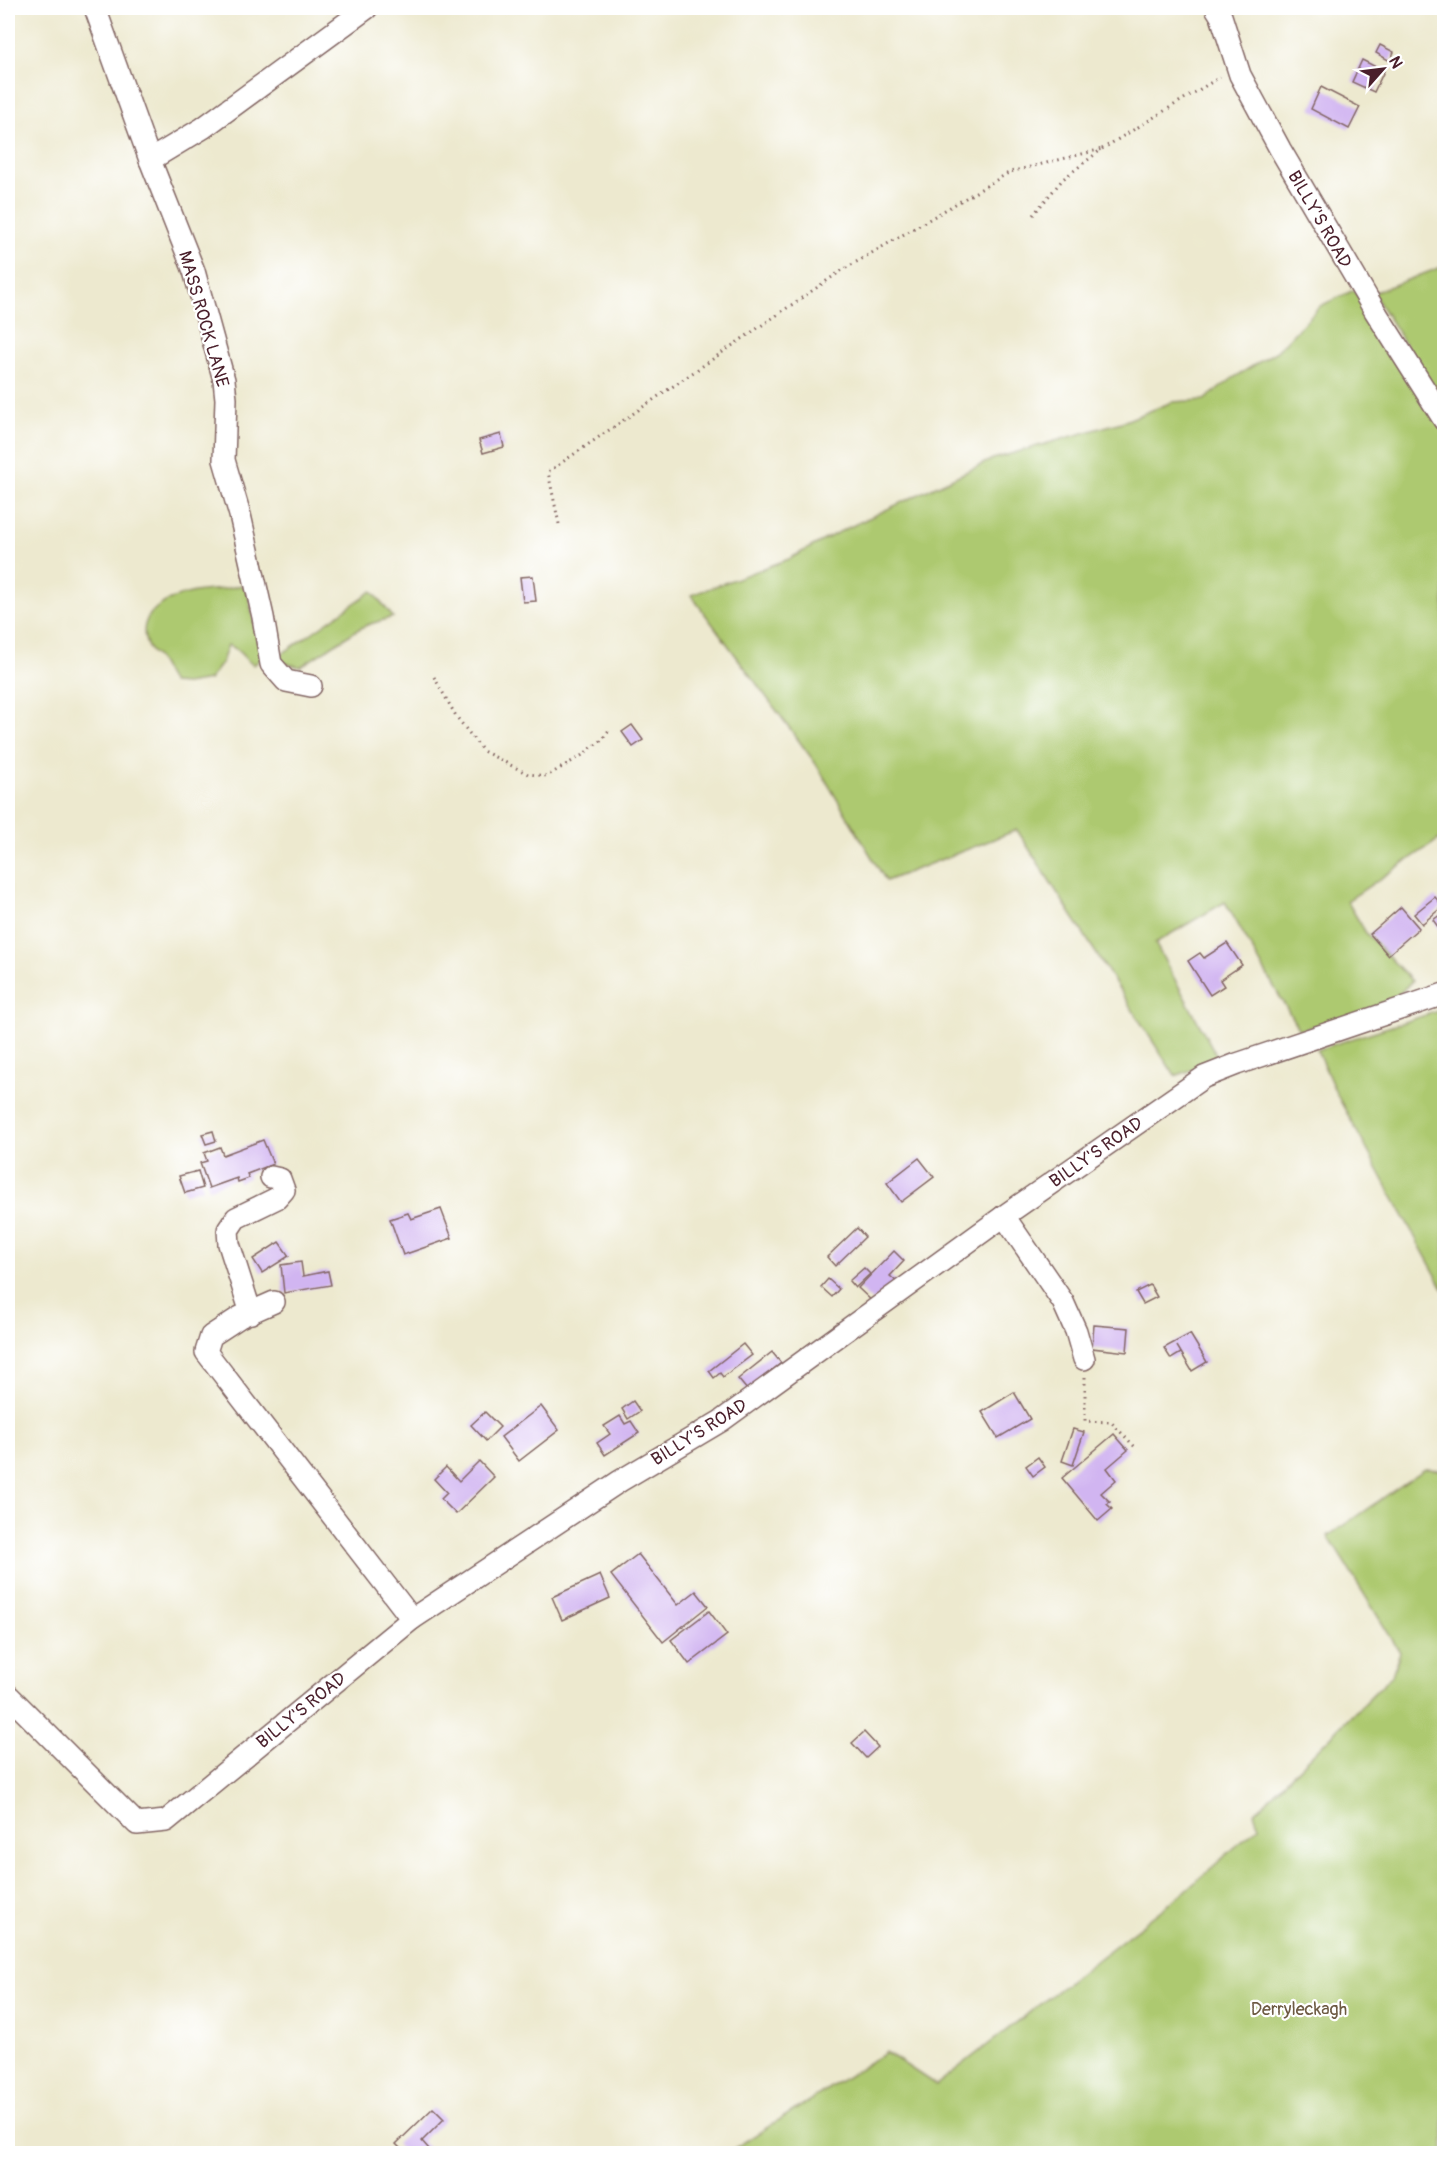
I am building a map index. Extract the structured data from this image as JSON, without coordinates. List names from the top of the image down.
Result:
{
  "streets": {
    "street": ["BILLY'S ROAD", "MASS ROCK LANE"]
  },
  "parks": ["Derryleckagh"],
  "north": "top right"
}
